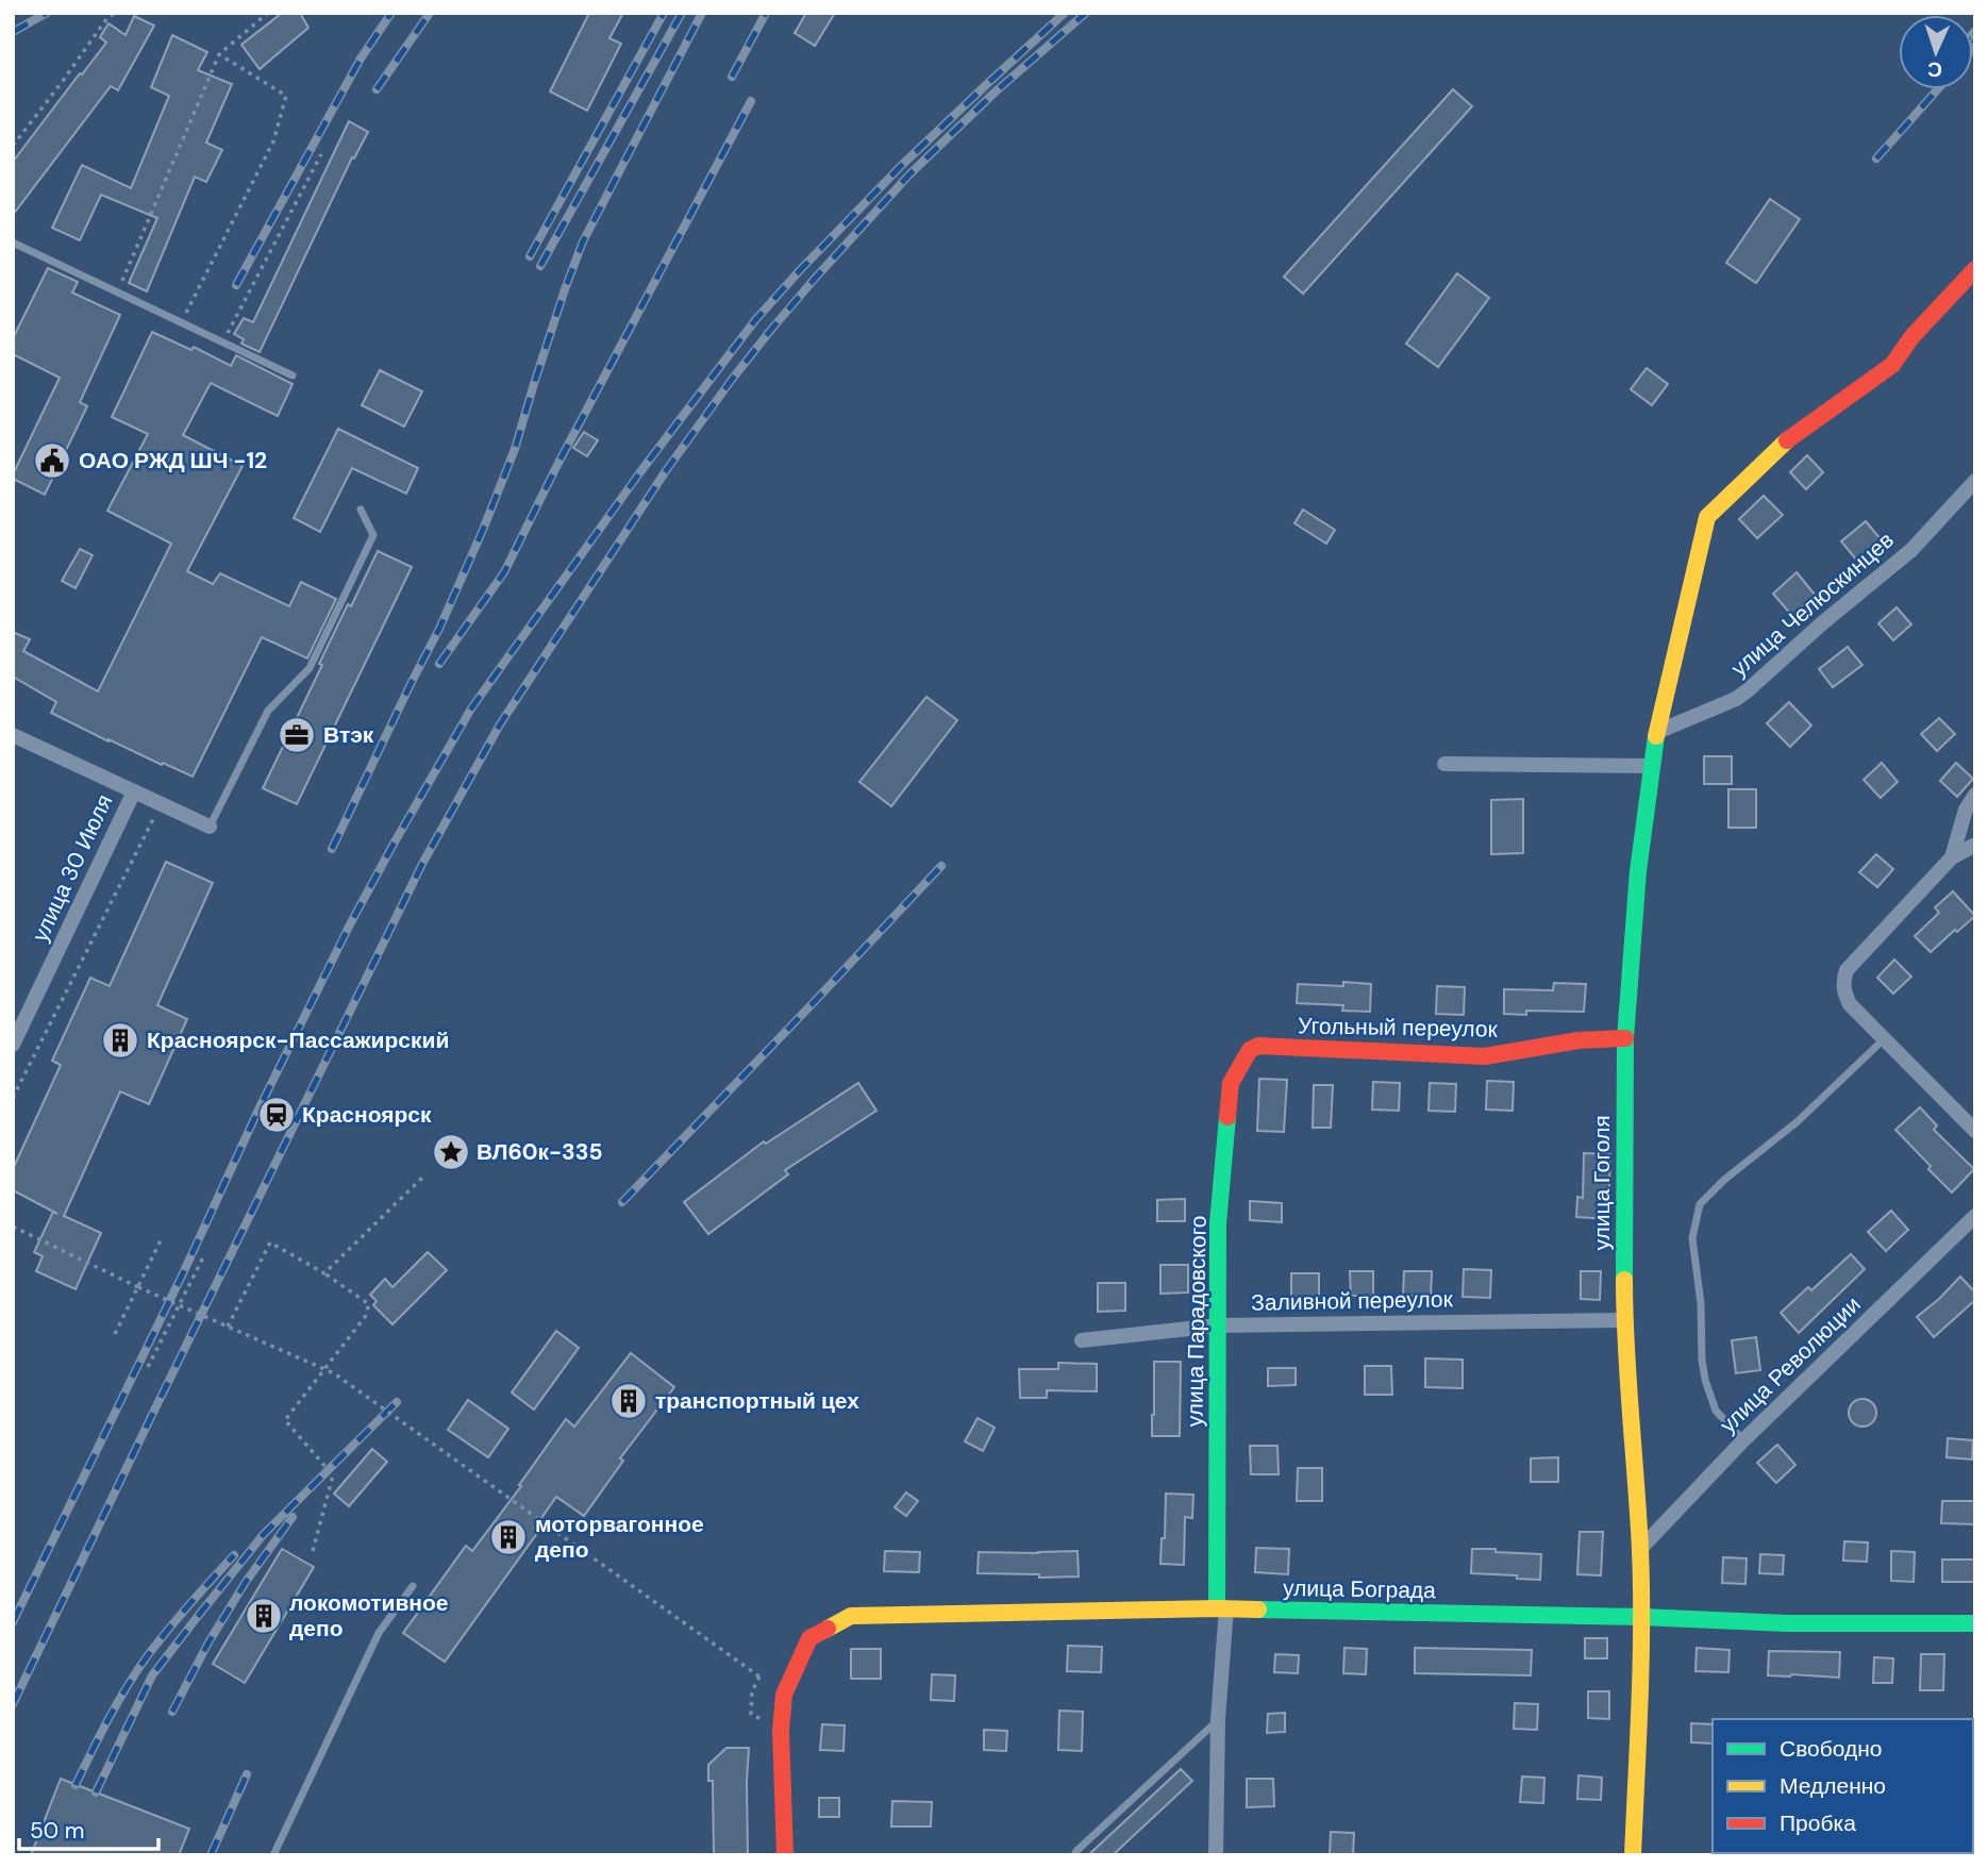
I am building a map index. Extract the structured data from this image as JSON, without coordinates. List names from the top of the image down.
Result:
{
  "streets": {
    "street": [
      "улица Челюскинцев",
      "улица 30 Июля",
      "Угольный переулок",
      "улица Гоголя",
      "Заливной переулок",
      "улица Парадовского",
      "улица Революции",
      "улица Бограда"
    ]
  },
  "crossings": [
    ["улица Челюскинцев", "улица Гоголя"],
    ["Угольный переулок", "улица Гоголя"],
    ["Угольный переулок", "улица Парадовского"],
    ["улица Гоголя", "Заливной переулок"],
    ["улица Гоголя", "улица Революции"],
    ["улица Гоголя", "улица Бограда"],
    ["Заливной переулок", "улица Парадовского"],
    ["улица Парадовского", "улица Бограда"]
  ],
  "places": {
    "public building": ["ОАО РЖД ШЧ -12"],
    "office": ["Втэк"],
    "building": [
      "Красноярск-Пассажирский",
      "транспортный цех",
      "моторвагонное депо",
      "локомотивное депо"
    ],
    "station": ["Красноярск"],
    "place": ["ВЛ60к-335"]
  },
  "legend": ["Свободно", "Медленно", "Пробка"],
  "scale_bar": "50 m",
  "north": "bottom"
}
